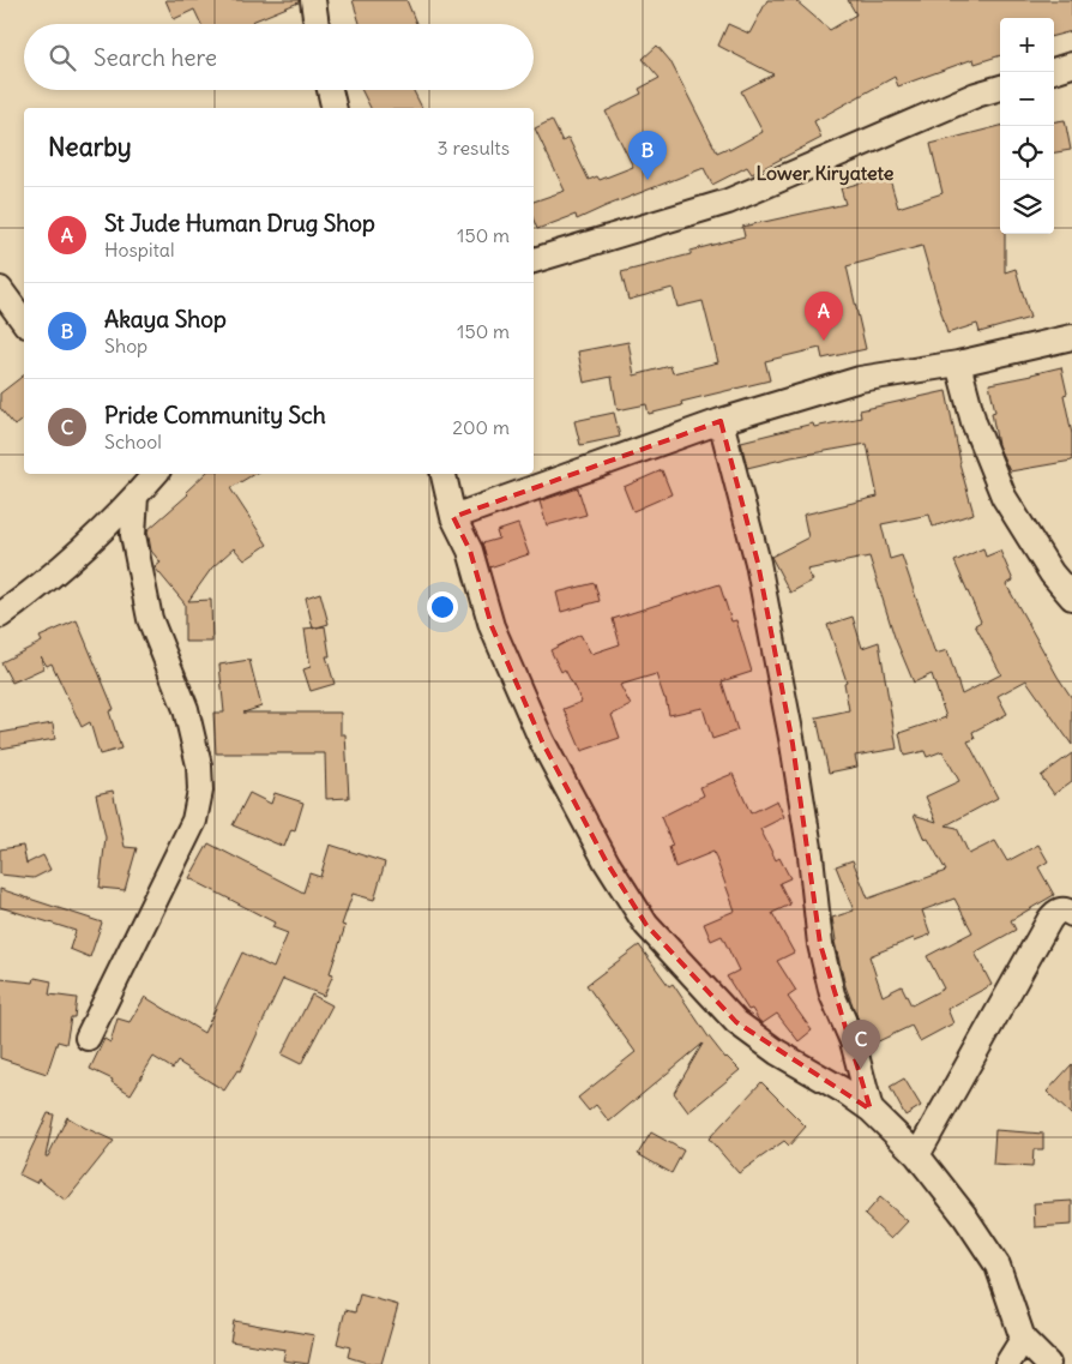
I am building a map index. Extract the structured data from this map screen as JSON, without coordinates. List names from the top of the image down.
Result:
{
  "districts": ["Lower Kiryatete"],
  "page": {
    "map_buttons": ["+", "−"],
    "search": "Search here",
    "heading": ["Nearby", "3 results"],
    "pins": ["B", "A", "C"],
    "list": [
      {
        "mark": "A",
        "name": "St Jude Human Drug Shop",
        "note": "Hospital",
        "value": "150 m"
      },
      {
        "mark": "B",
        "name": "Akaya Shop",
        "note": "Shop",
        "value": "150 m"
      },
      {
        "mark": "C",
        "name": "Pride Community Sch",
        "note": "School",
        "value": "200 m"
      }
    ]
  }
}
